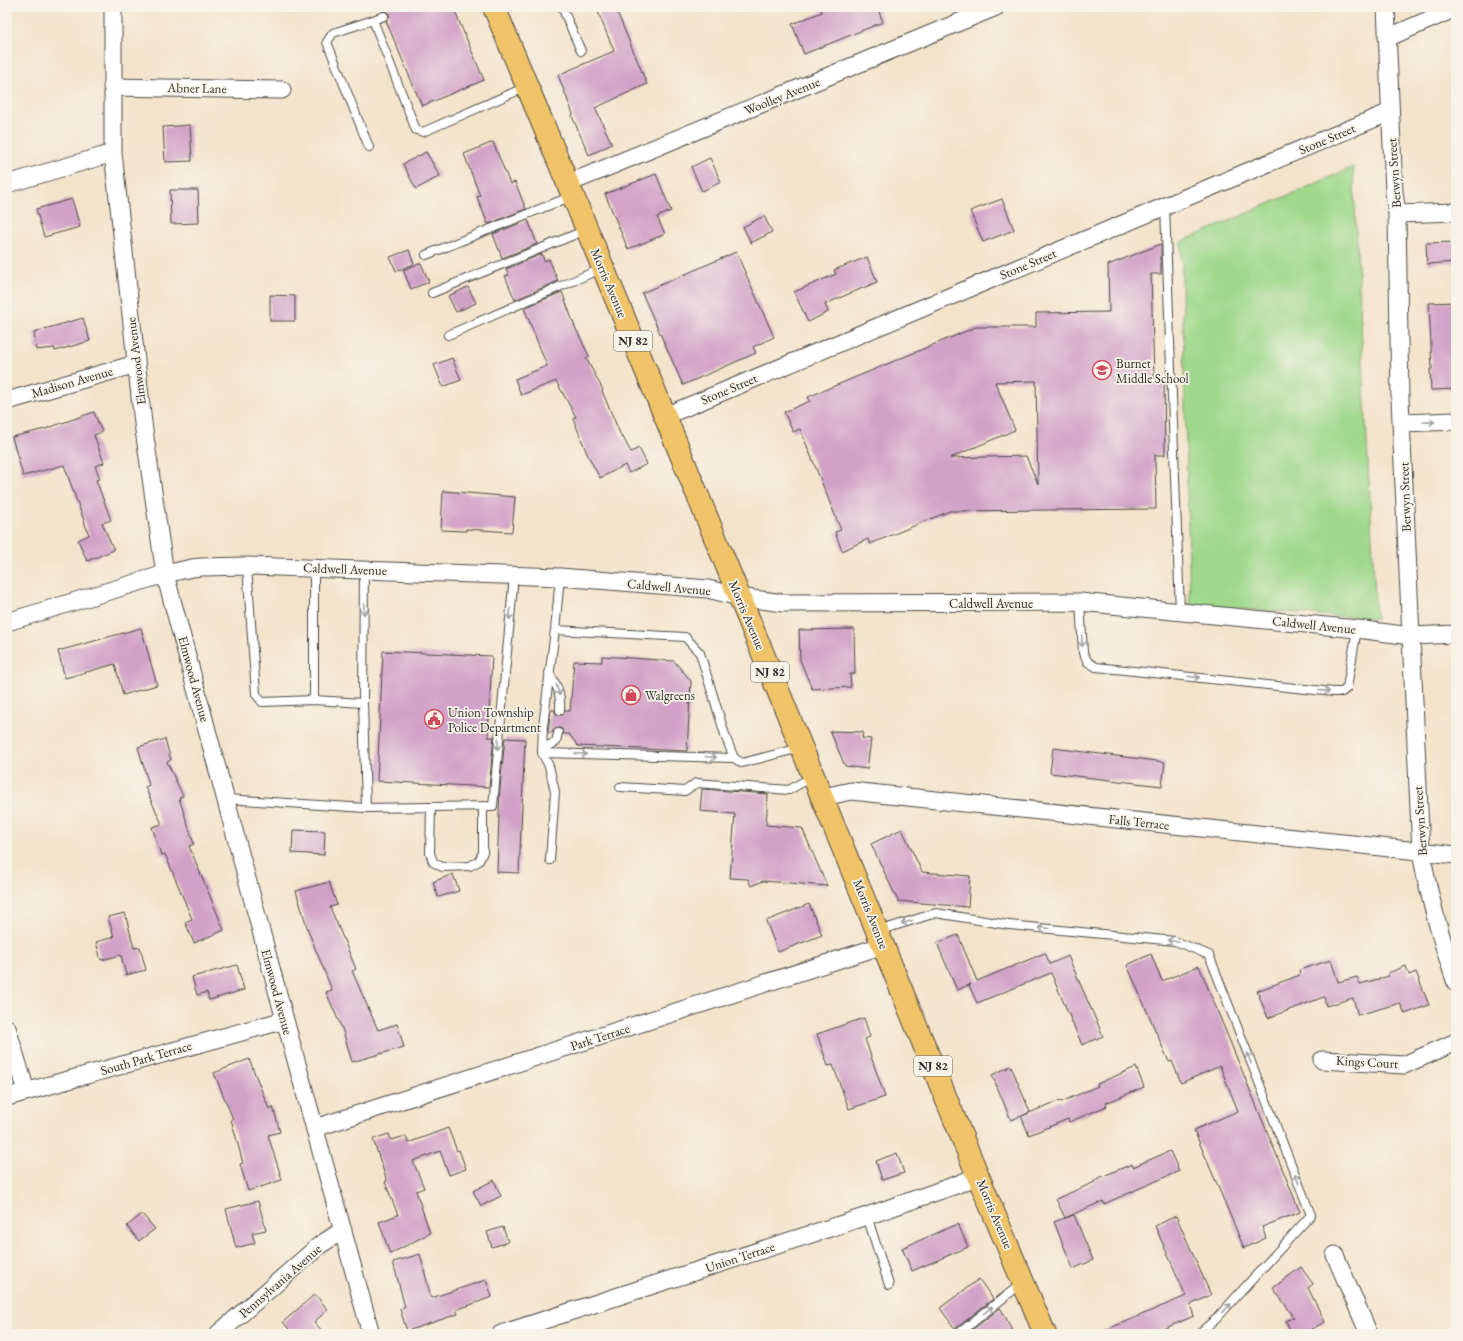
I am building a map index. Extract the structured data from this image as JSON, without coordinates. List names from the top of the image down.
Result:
{
  "streets": {
    "main road": ["Morris Avenue", "NJ 82"],
    "street": [
      "Abner Lane",
      "Woolley Avenue",
      "Stone Street",
      "Berwyn Street",
      "Elmwood Avenue",
      "Madison Avenue",
      "Caldwell Avenue",
      "Falls Terrace",
      "Park Terrace",
      "South Park Terrace",
      "Kings Court",
      "Union Terrace",
      "Pennsylvania Avenue"
    ]
  },
  "crossings": [
    ["Abner Lane", "Elmwood Avenue"],
    ["Woolley Avenue", "Morris Avenue"],
    ["Stone Street", "Berwyn Street"],
    ["Stone Street", "Morris Avenue"],
    ["Berwyn Street", "Caldwell Avenue"],
    ["Berwyn Street", "Falls Terrace"],
    ["Morris Avenue", "Caldwell Avenue"],
    ["Morris Avenue", "Falls Terrace"],
    ["Morris Avenue", "Park Terrace"],
    ["Morris Avenue", "Union Terrace"],
    ["Elmwood Avenue", "Madison Avenue"],
    ["Elmwood Avenue", "Caldwell Avenue"],
    ["Elmwood Avenue", "Park Terrace"],
    ["Elmwood Avenue", "South Park Terrace"],
    ["Elmwood Avenue", "Pennsylvania Avenue"]
  ],
  "places": {
    "school or university": ["Burnet Middle School"],
    "shop": ["Walgreens"],
    "public building": ["Union Township Police Department"]
  }
}
